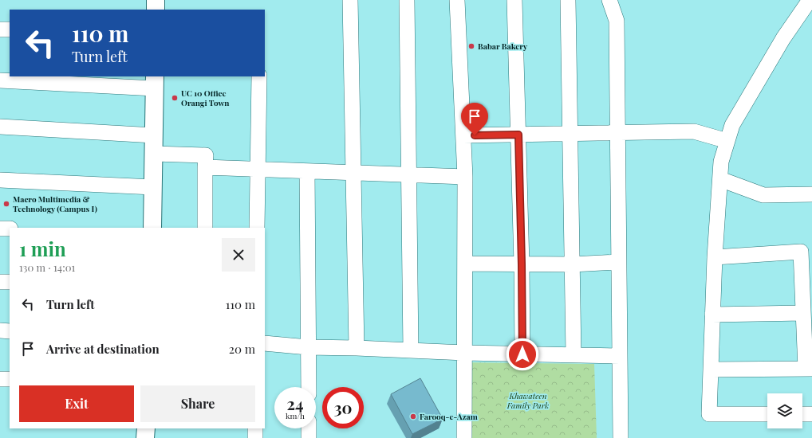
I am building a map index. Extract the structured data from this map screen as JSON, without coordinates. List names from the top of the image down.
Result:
{
  "parks": ["Khawateen Family Park"],
  "places": [
    "Babar Bakery",
    "UC 10 Office Orangi Town",
    "Macro Multimedia & Technology (Campus I)",
    "Farooq-e-Azam"
  ],
  "page": {
    "turn": ["110 m", "Turn left"],
    "heading": ["1 min", "130 m · 14:01"],
    "list": [
      {
        "name": "Turn left",
        "value": "110 m"
      },
      {
        "name": "Arrive at destination",
        "value": "20 m"
      }
    ],
    "buttons": ["Exit", "Share"],
    "speed": "24 km/h",
    "limit": "30"
  }
}
